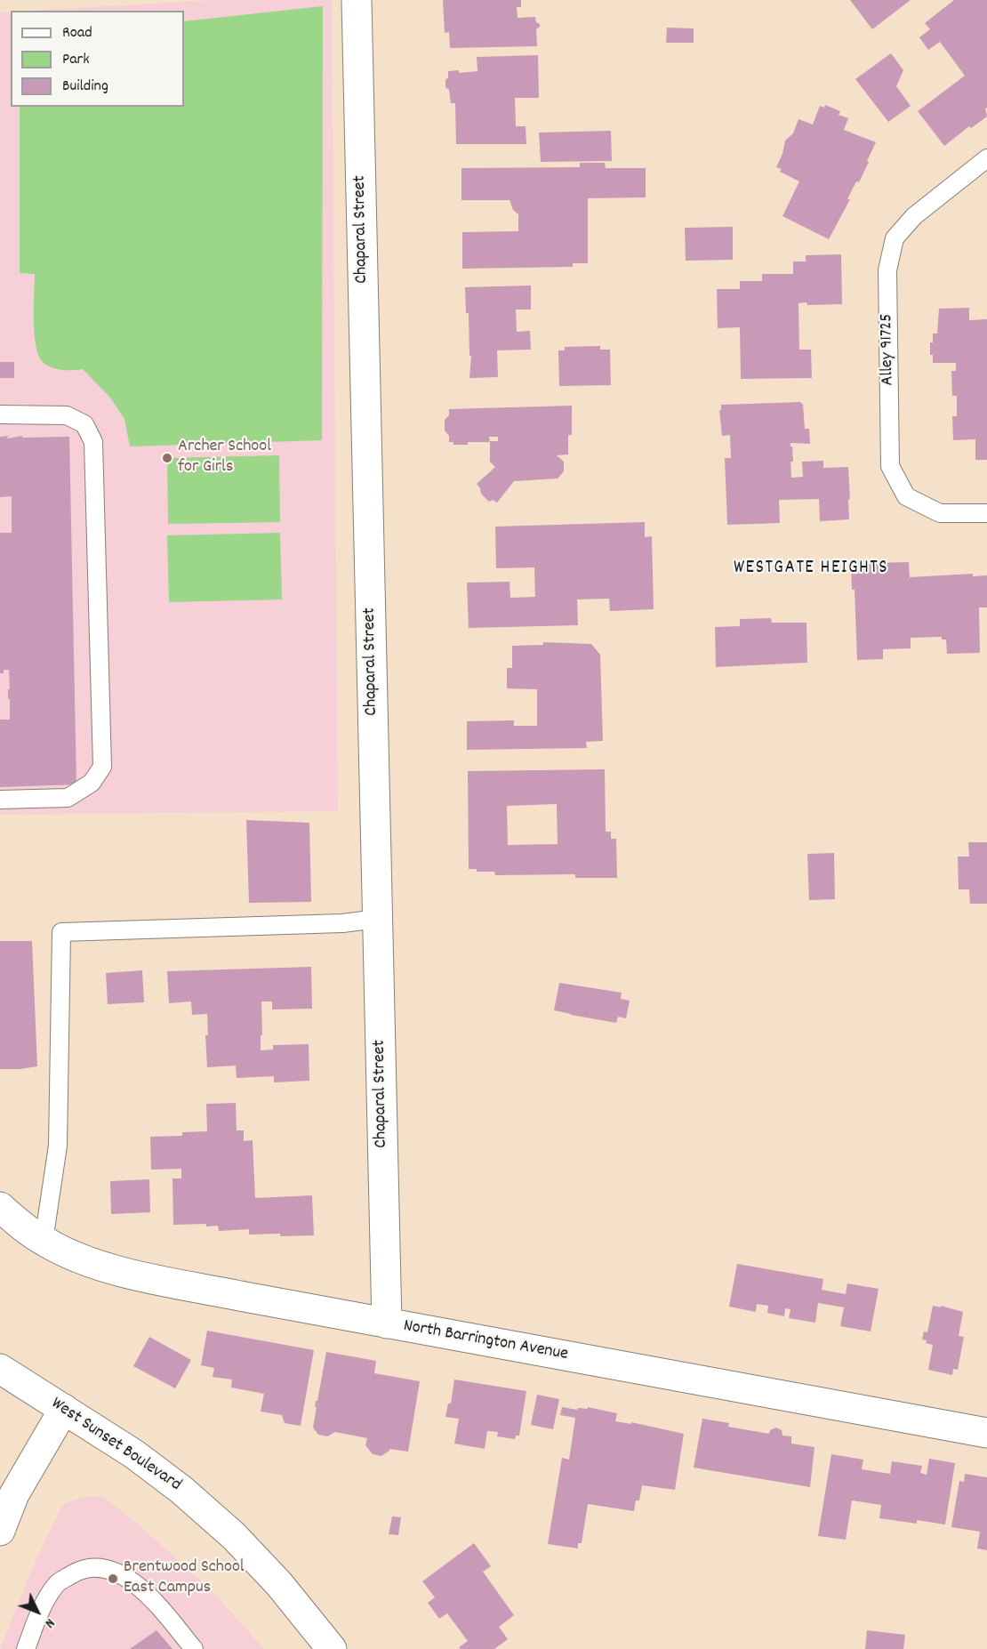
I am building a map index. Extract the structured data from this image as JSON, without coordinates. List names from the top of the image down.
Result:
{
  "streets": {
    "street": ["Chaparal Street", "North Barrington Avenue", "West Sunset Boulevard"],
    "lane": ["Alley 91725"]
  },
  "crossings": [
    ["Chaparal Street", "North Barrington Avenue"]
  ],
  "districts": ["WESTGATE HEIGHTS"],
  "places": ["Archer School for Girls", "Brentwood School East Campus"],
  "legend": ["Road", "Park", "Building"],
  "north": "bottom right"
}
